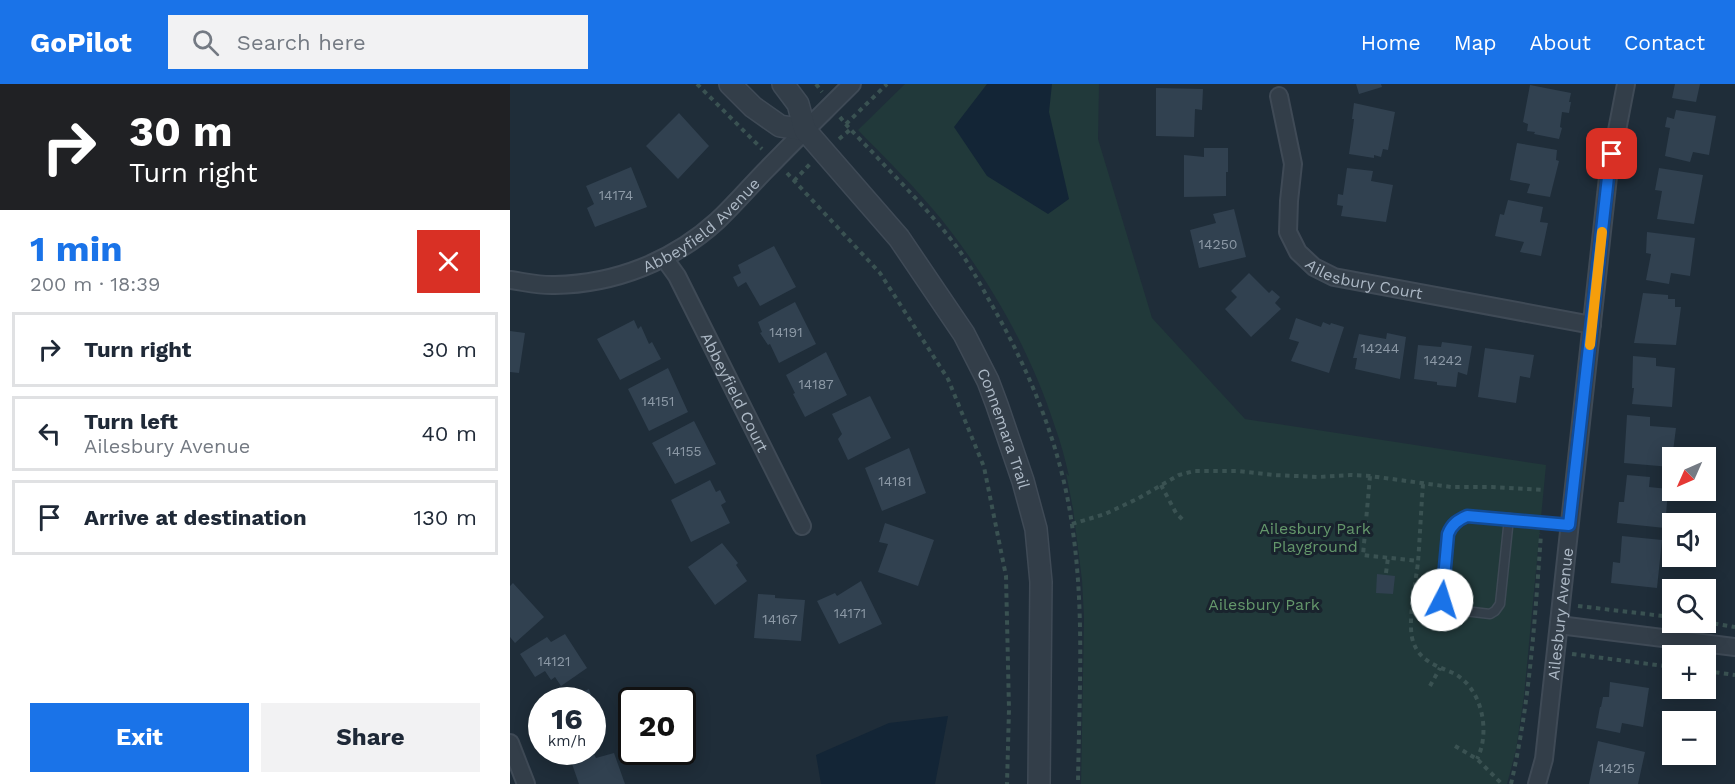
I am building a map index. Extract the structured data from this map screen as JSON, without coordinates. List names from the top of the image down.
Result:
{
  "streets": {
    "street": [
      "Abbeyfield Avenue",
      "Ailesbury Court",
      "Abbeyfield Court",
      "Connemara Trail",
      "Ailesbury Avenue"
    ]
  },
  "crossings": [
    ["Abbeyfield Avenue", "Abbeyfield Court"],
    ["Abbeyfield Avenue", "Connemara Trail"],
    ["Ailesbury Court", "Ailesbury Avenue"]
  ],
  "parks": ["Ailesbury Park Playground", "Ailesbury Park"],
  "house_numbers": [
    "14174",
    "14250",
    "14191",
    "14244",
    "14242",
    "14187",
    "14151",
    "14155",
    "14181",
    "14171",
    "14167",
    "14121",
    "14215"
  ],
  "north": "bottom left",
  "page": {
    "header": "GoPilot",
    "search": "Search here",
    "nav": [
      "Home",
      "Map",
      "About",
      "Contact"
    ],
    "turn": ["30 m", "Turn right"],
    "heading": ["1 min", "200 m · 18:39"],
    "list": [
      {
        "name": "Turn right",
        "value": "30 m"
      },
      {
        "name": "Turn left",
        "note": "Ailesbury Avenue",
        "value": "40 m"
      },
      {
        "name": "Arrive at destination",
        "value": "130 m"
      }
    ],
    "map_buttons": ["+", "−"],
    "speed": "16 km/h",
    "limit": "20",
    "buttons": ["Exit", "Share"]
  }
}
